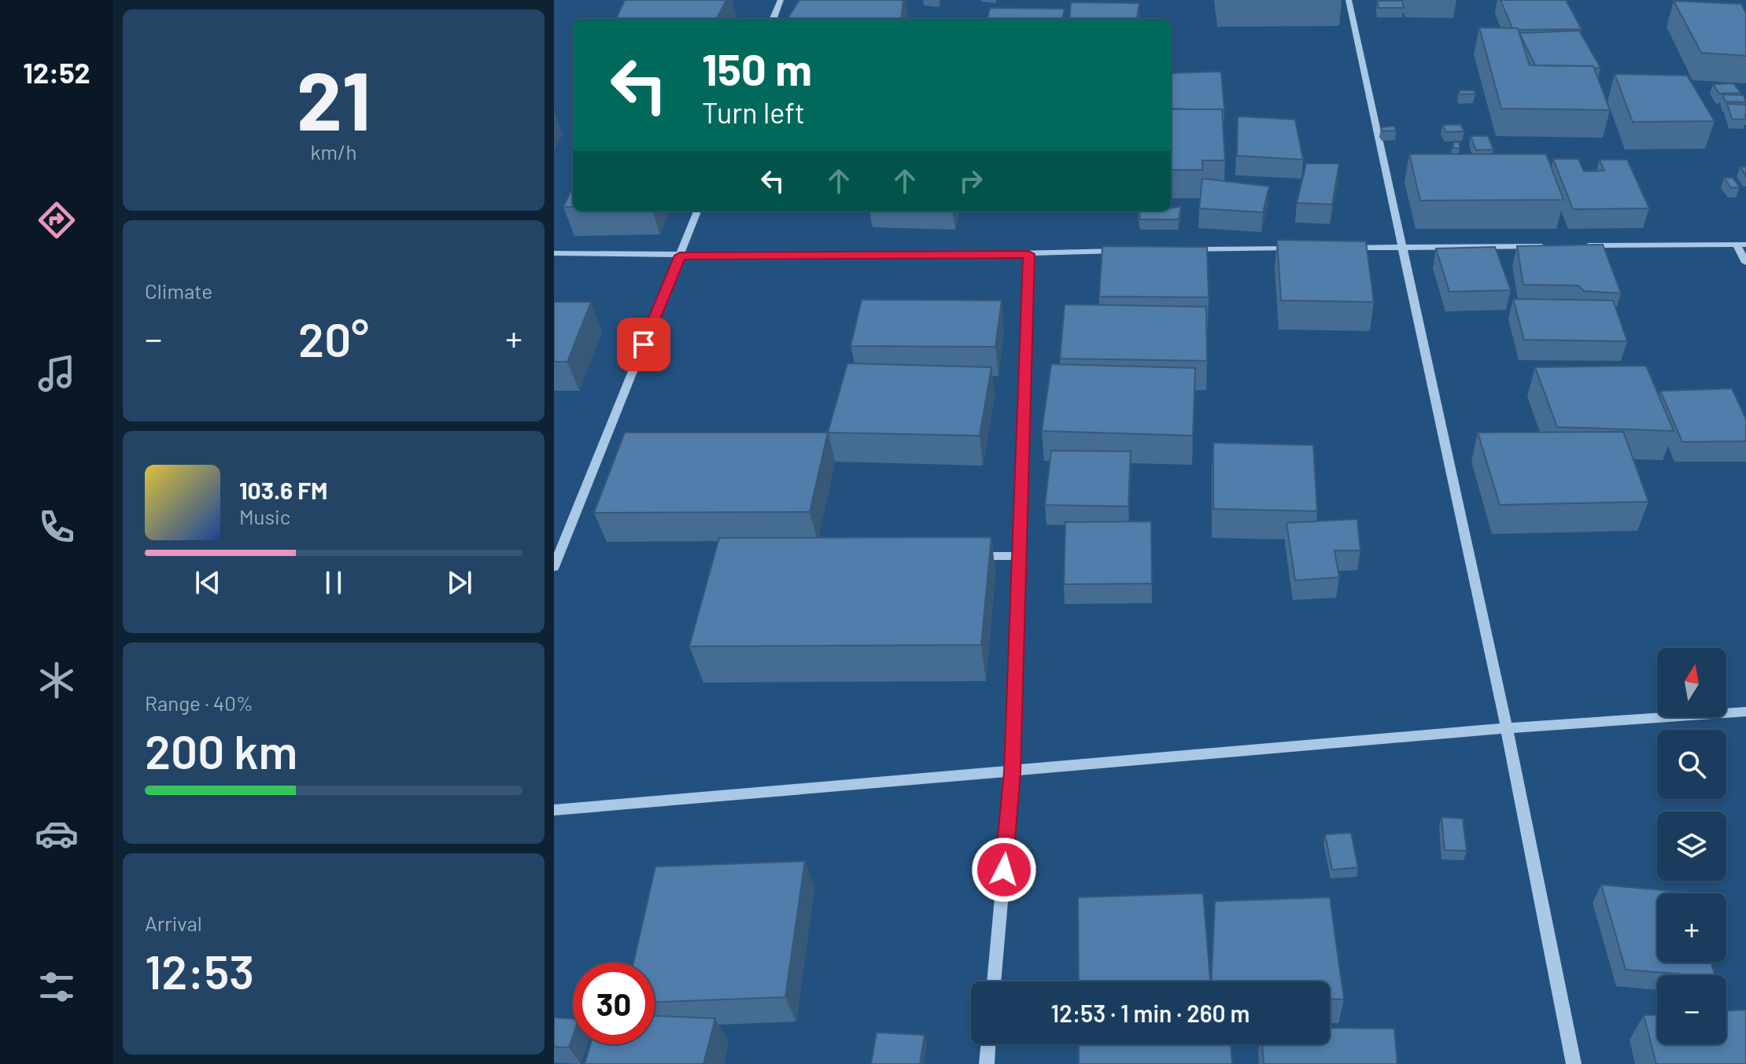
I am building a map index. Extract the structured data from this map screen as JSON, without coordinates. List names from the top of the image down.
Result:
{
  "north": "top",
  "page": {
    "tabs": "12:52",
    "tile": [
      ["21", "km/h"],
      "Climate",
      ["Range · 40%", "200 km"],
      ["Arrival", "12:53"]
    ],
    "turn": ["150 m", "Turn left"],
    "heat": ["−", "20°", "+"],
    "song": ["103.6 FM", "Music"],
    "map_buttons": ["+", "−"],
    "limit": "30",
    "trip": "12:53 · 1 min · 260 m"
  }
}
